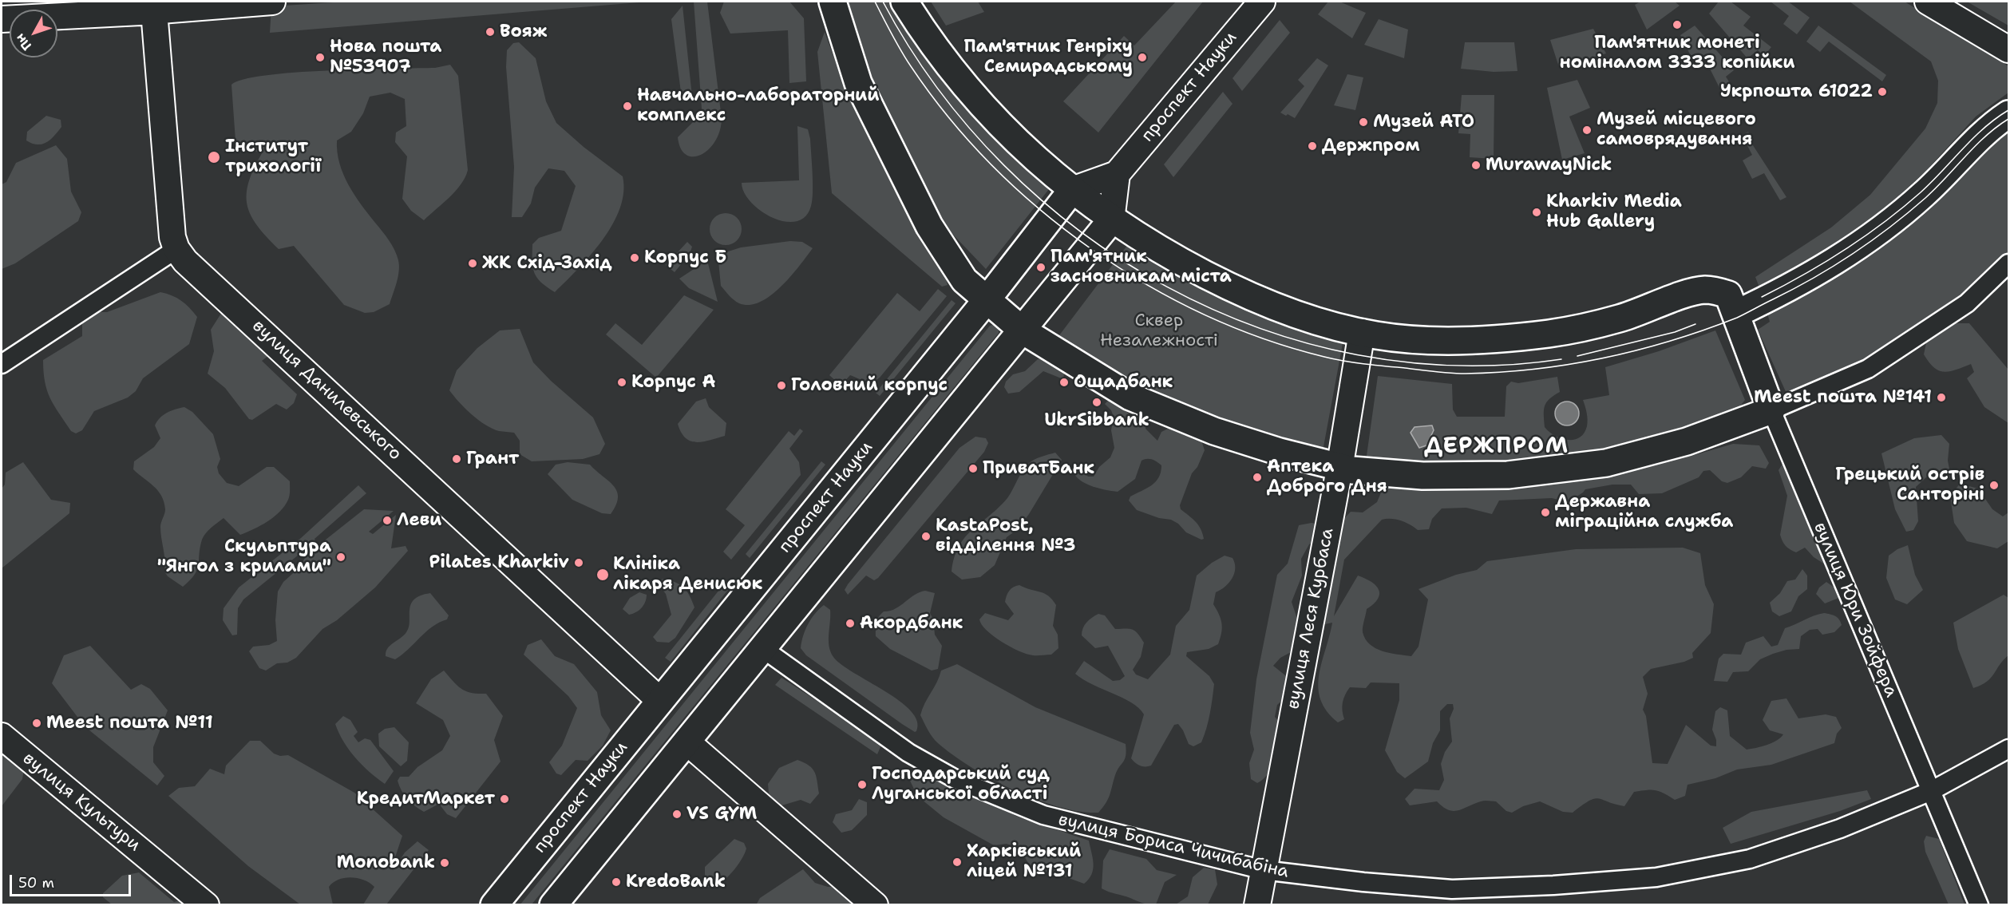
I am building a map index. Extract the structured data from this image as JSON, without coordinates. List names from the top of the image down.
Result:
{
  "streets": {
    "main road": ["проспект Науки", "вулиця Юри Зойфера"],
    "street": [
      "вулиця Данилевського",
      "вулиця Леся Курбаса",
      "вулиця Культури",
      "вулиця Бориса Чичибабіна"
    ]
  },
  "crossings": [
    ["проспект Науки", "вулиця Данилевського"],
    ["вулиця Юри Зойфера", "вулиця Бориса Чичибабіна"],
    ["вулиця Леся Курбаса", "вулиця Бориса Чичибабіна"]
  ],
  "districts": ["ДЕРЖПРОМ"],
  "parks": ["Сквер Незалежності"],
  "places": [
    "Пам'ятник монеті номіналом 3333 копійки",
    "Вояж",
    "Нова пошта №53907",
    "Пам'ятник Генріху Семирадському",
    "Укрпошта 61022",
    "Навчально-лабораторний комплекс",
    "Музей АТО",
    "Музей місцевого самоврядування",
    "Держпром",
    "Інститут трихології",
    "MurawayNick",
    "Kharkiv Media Hub Gallery",
    "Корпус Б",
    "ЖК Схід-Захід",
    "Пам'ятник засновникам міста",
    "Корпус А",
    "Ощадбанк",
    "Головний корпус",
    "Meest пошта №141",
    "UkrSibbank",
    "Грант",
    "ПриватБанк",
    "Аптека Доброго Дня",
    "Грецький острів Санторіні",
    "Державна міграційна служба",
    "Леви",
    "KastaPost, відділення №3",
    "Скульптура \"Янгол з крилами\"",
    "Pilates Kharkiv",
    "Клініка лікаря Денисюк",
    "Акордбанк",
    "Meest пошта №11",
    "Господарський суд Луганської області",
    "КредитМаркет",
    "VS GYM",
    "Харківський ліцей №131",
    "Monobank",
    "KredoBank"
  ],
  "scale_bar": "50 m",
  "north": "bottom left"
}
